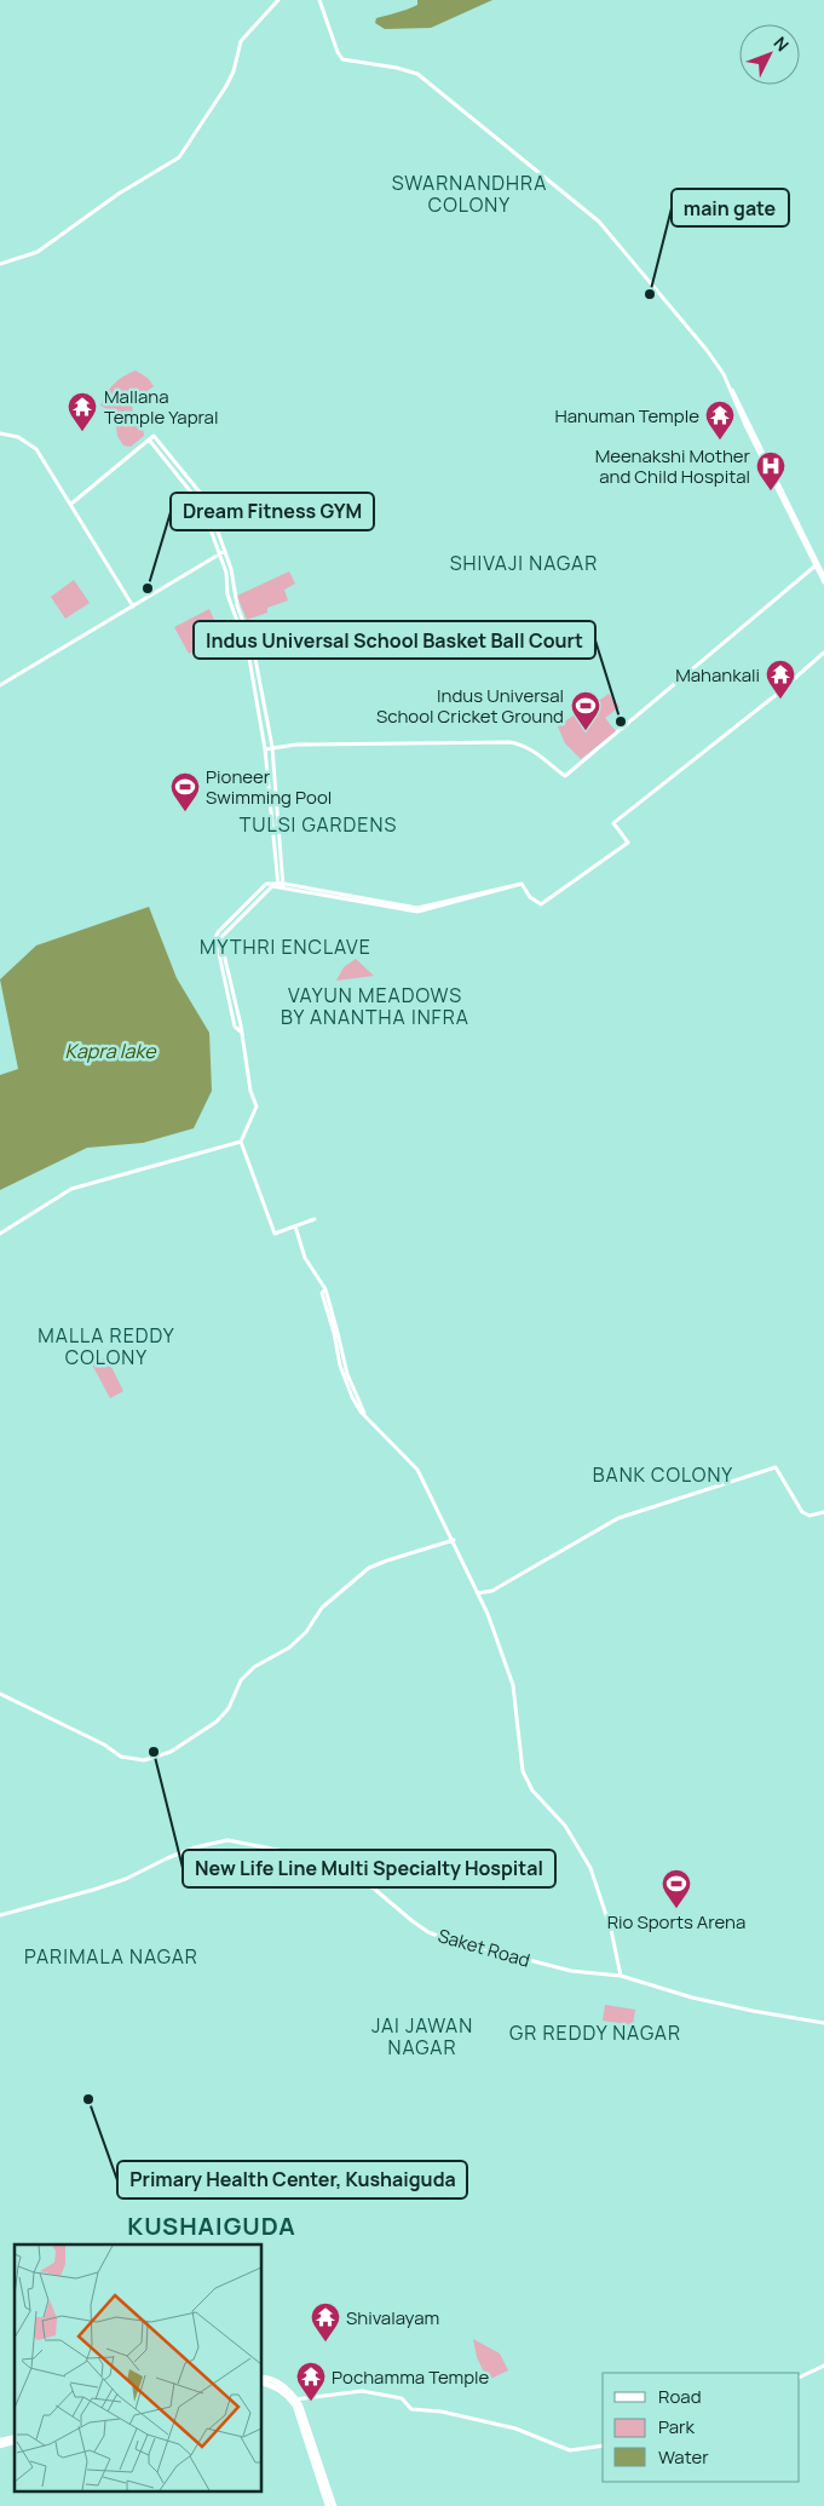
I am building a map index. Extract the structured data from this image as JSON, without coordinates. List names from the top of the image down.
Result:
{
  "streets": {
    "street": ["Saket Road"]
  },
  "districts": [
    "SWARNANDHRA COLONY",
    "SHIVAJI NAGAR",
    "TULSI GARDENS",
    "MYTHRI ENCLAVE",
    "VAYUN MEADOWS BY ANANTHA INFRA",
    "MALLA REDDY COLONY",
    "BANK COLONY",
    "PARIMALA NAGAR",
    "JAI JAWAN NAGAR",
    "GR REDDY NAGAR",
    "KUSHAIGUDA"
  ],
  "water": ["Kapra lake"],
  "places": {
    "other": [
      "main gate",
      "Dream Fitness GYM",
      "Indus Universal School Basket Ball Court",
      "New Life Line Multi Specialty Hospital",
      "Primary Health Center, Kushaiguda"
    ],
    "temple": [
      "Mallana Temple Yapral",
      "Hanuman Temple",
      "Mahankali",
      "Shivalayam",
      "Pochamma Temple"
    ],
    "hospital": ["Meenakshi Mother and Child Hospital"],
    "sports": ["Indus Universal School Cricket Ground", "Pioneer Swimming Pool", "Rio Sports Arena"]
  },
  "legend": ["Road", "Park", "Water"],
  "north": "top right"
}
